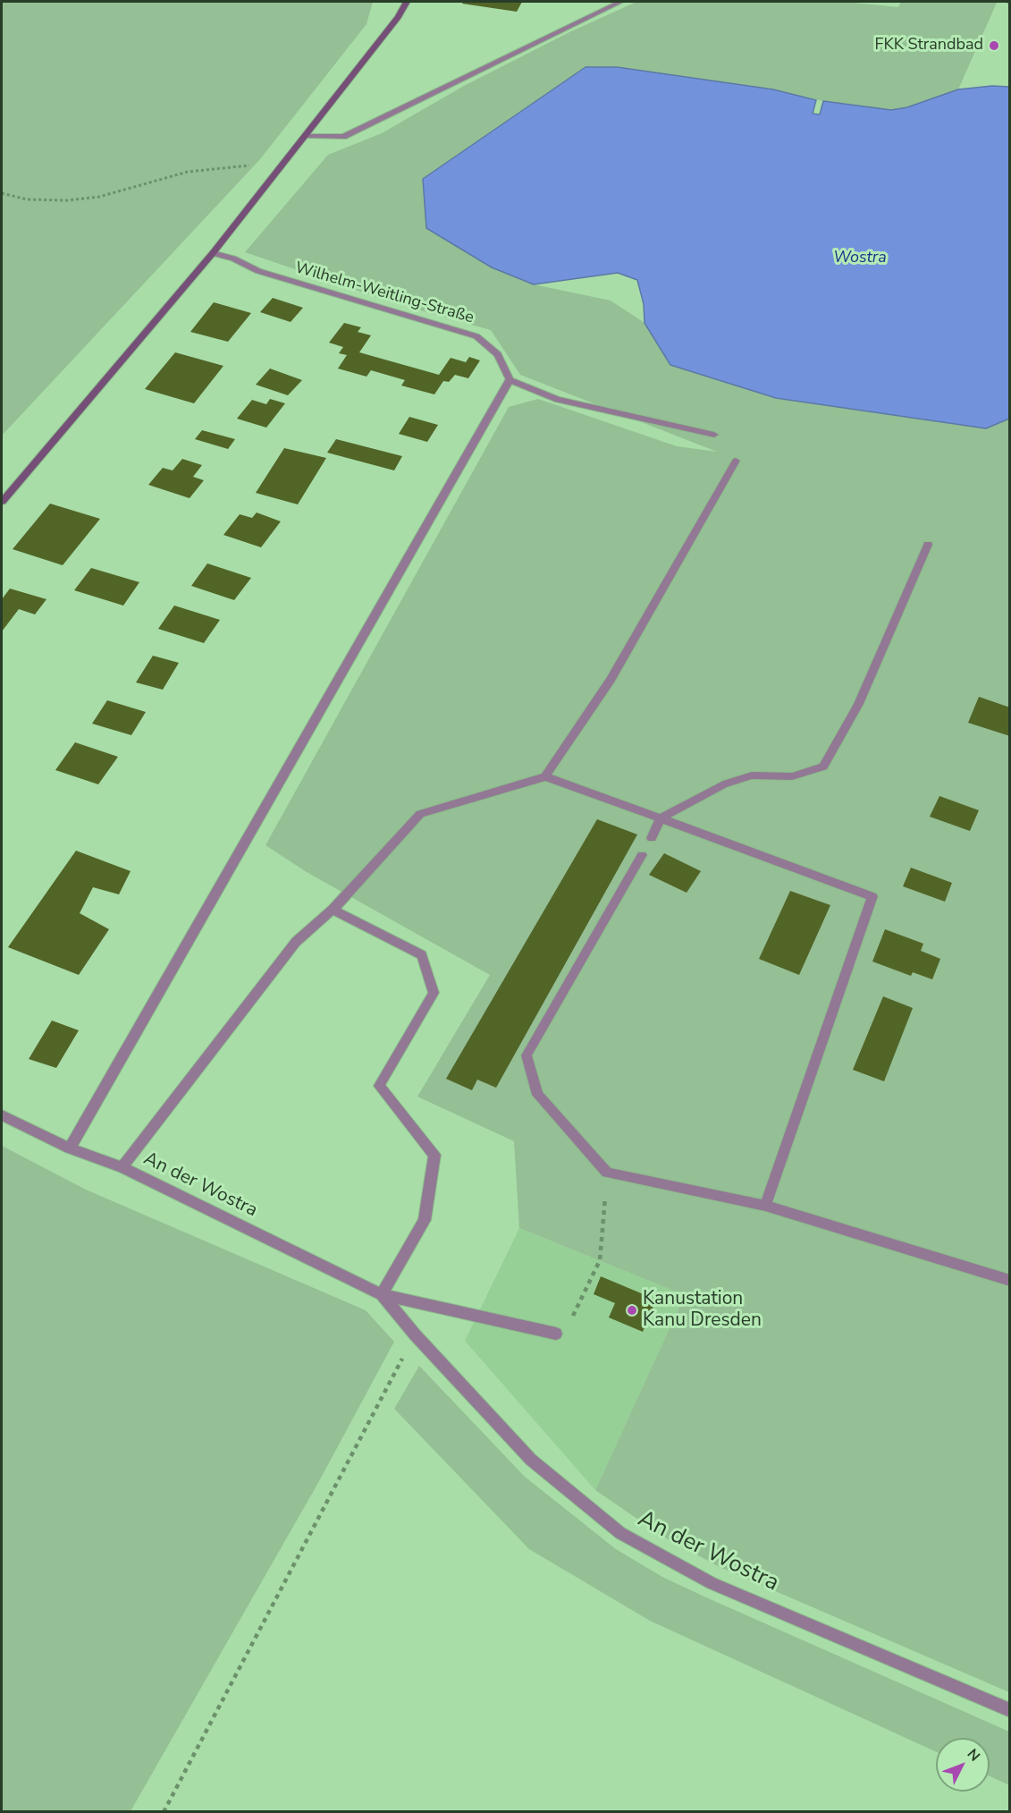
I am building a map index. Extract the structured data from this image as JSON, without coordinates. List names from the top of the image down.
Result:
{
  "streets": {
    "street": ["Wilhelm-Weitling-Straße", "An der Wostra"]
  },
  "water": ["Wostra"],
  "places": ["FKK Strandbad", "Kanustation Kanu Dresden"],
  "north": "top right"
}
